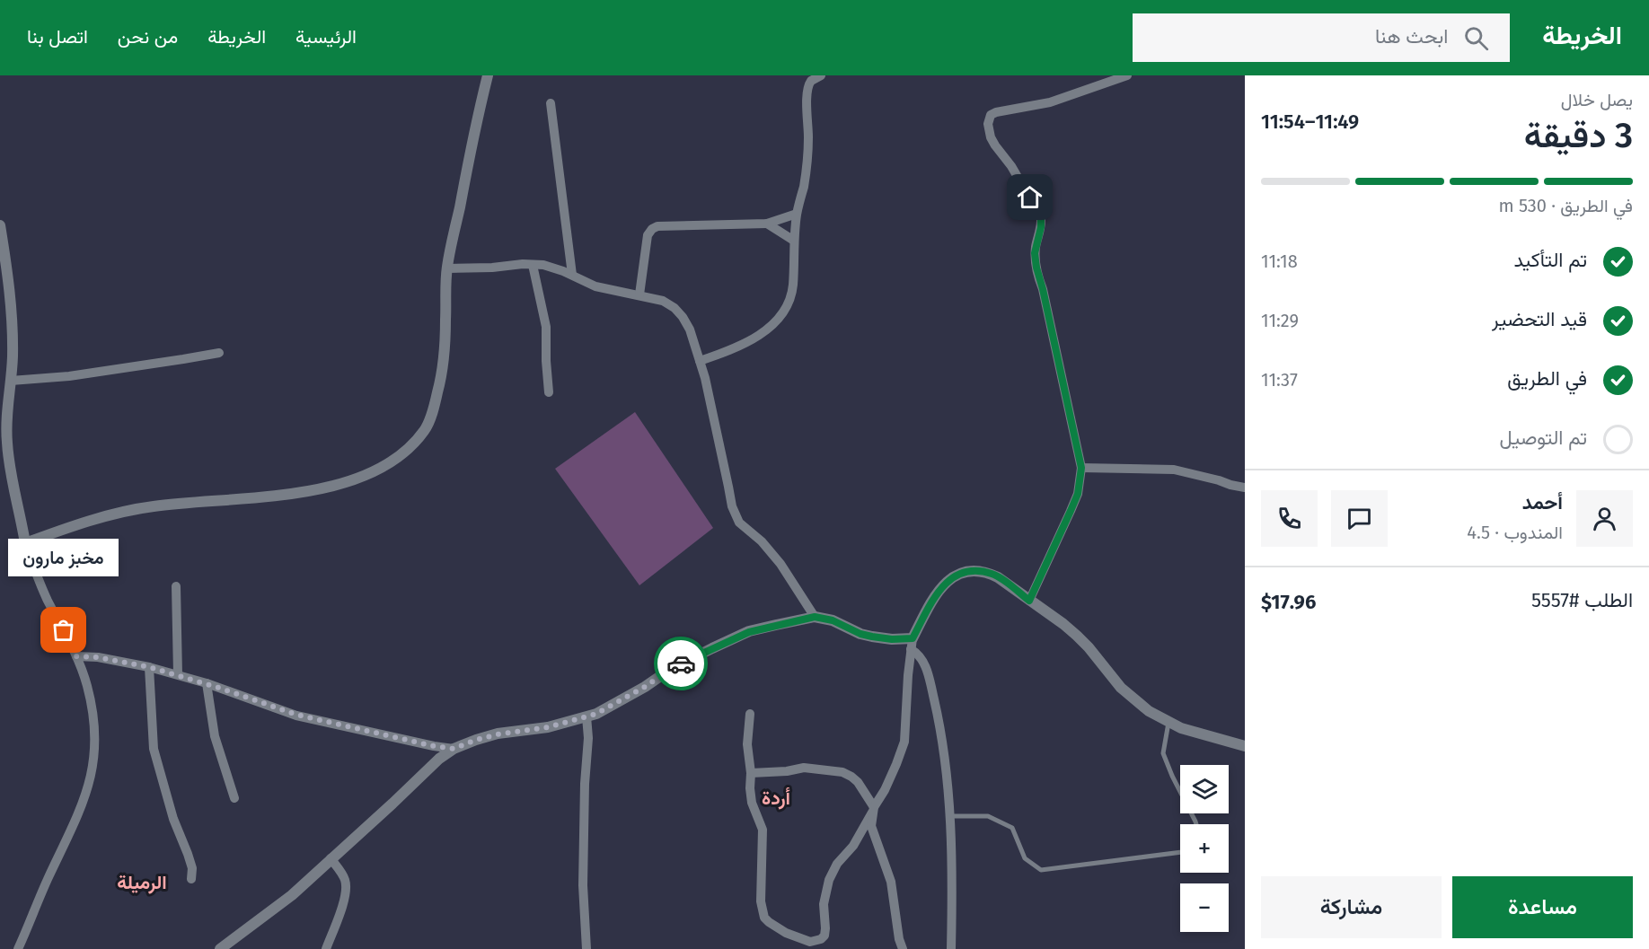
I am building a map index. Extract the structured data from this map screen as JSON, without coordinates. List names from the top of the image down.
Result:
{
  "districts": ["أردة", "الرميلة"],
  "places": ["مخبز مارون"],
  "page": {
    "header": "الخريطة",
    "search": "ابحث هنا",
    "nav": [
      "الرئيسية",
      "الخريطة",
      "من نحن",
      "اتصل بنا"
    ],
    "heading": ["3 دقيقة", "يصل خلال", "11:49–11:54"],
    "panel": [
      "أحمد",
      "المندوب · 4.5",
      "الطلب #5557",
      "$17.96"
    ],
    "bar": "في الطريق · 530 m",
    "list": [
      ["تم التأكيد", "11:18"],
      ["قيد التحضير", "11:29"],
      ["في الطريق", "11:37"],
      "تم التوصيل"
    ],
    "bubble": "مخبز مارون",
    "map_buttons": ["+", "−"],
    "buttons": ["مساعدة", "مشاركة"]
  }
}
